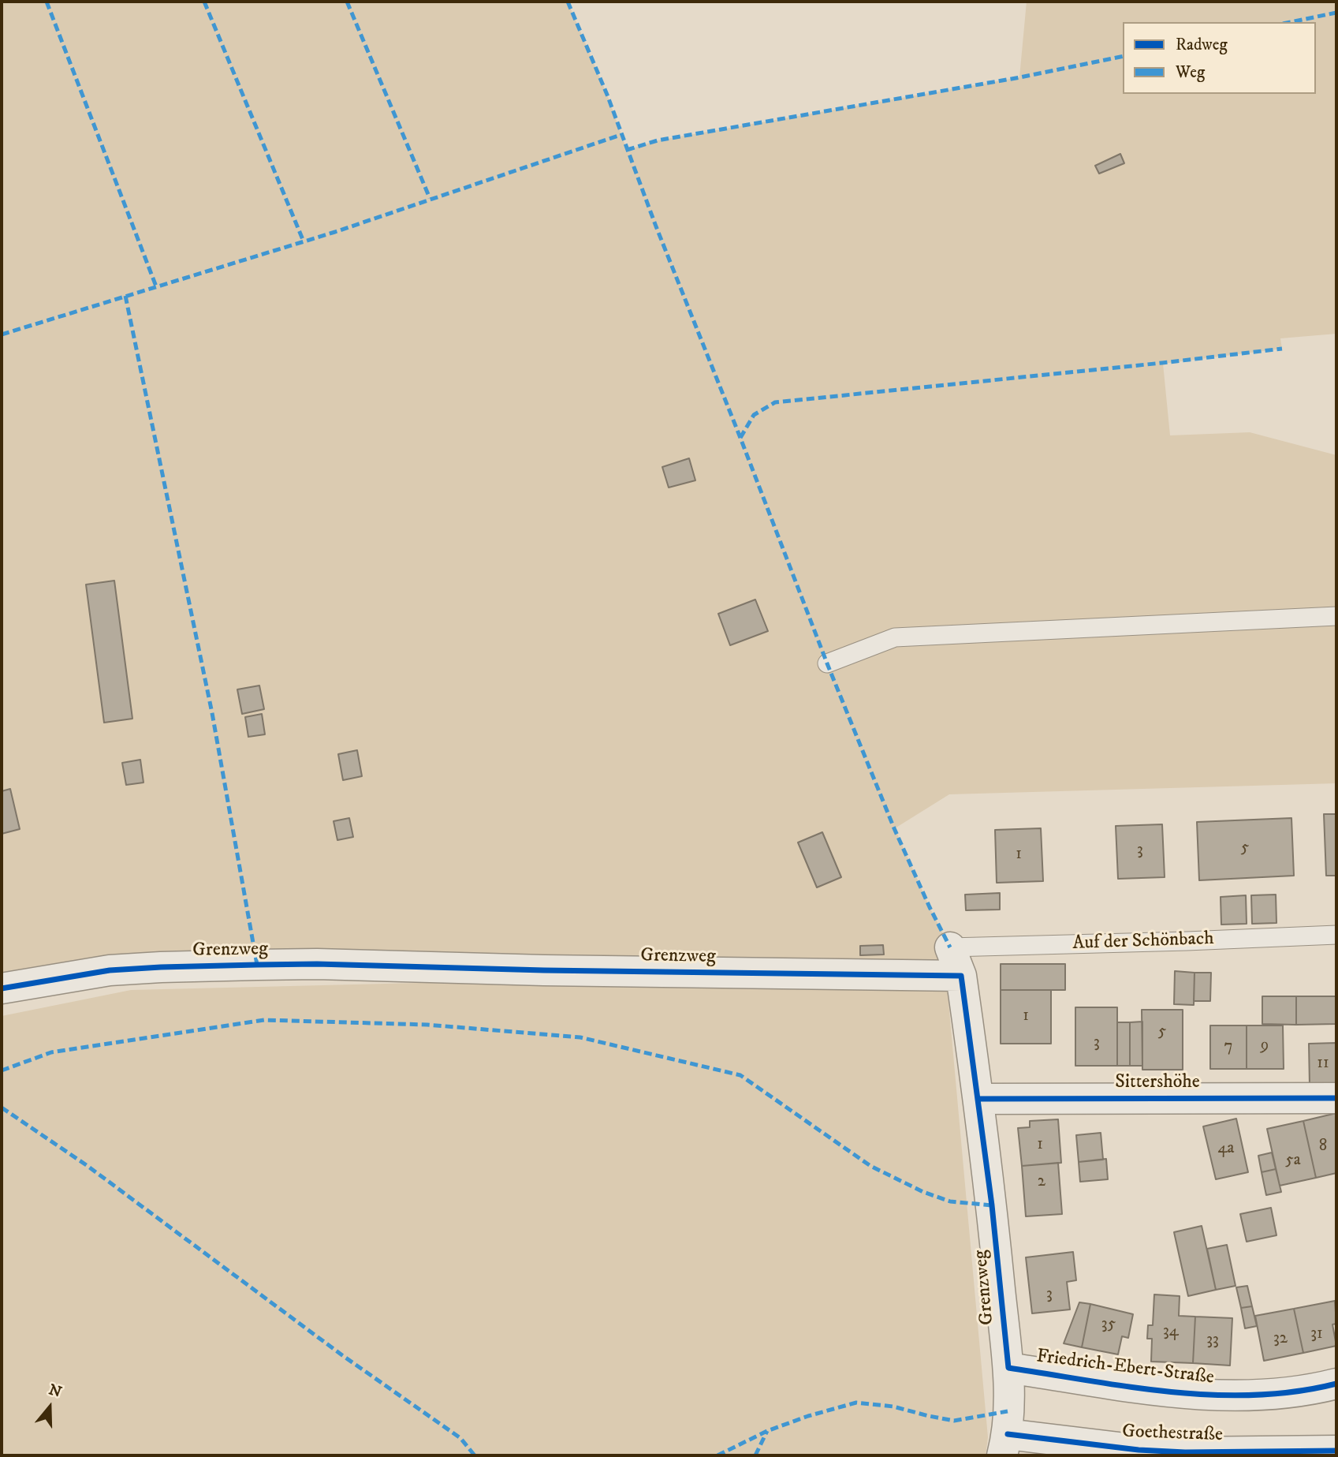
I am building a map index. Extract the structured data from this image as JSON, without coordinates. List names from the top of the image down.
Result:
{
  "streets": {
    "street": [
      "Grenzweg",
      "Sittershöhe",
      "Friedrich-Ebert-Straße",
      "Goethestraße"
    ],
    "lane": ["Auf der Schönbach"]
  },
  "crossings": [
    ["Auf der Schönbach", "Grenzweg"],
    ["Grenzweg", "Sittershöhe"],
    ["Grenzweg", "Friedrich-Ebert-Straße"],
    ["Grenzweg", "Goethestraße"]
  ],
  "house_numbers": [
    "5",
    "3",
    "1",
    "1",
    "5",
    "3",
    "9",
    "7",
    "11",
    "1",
    "8",
    "4a",
    "5a",
    "2",
    "3",
    "35",
    "34",
    "31",
    "32",
    "33"
  ],
  "legend": ["Radweg", "Weg"],
  "north": "top"
}
